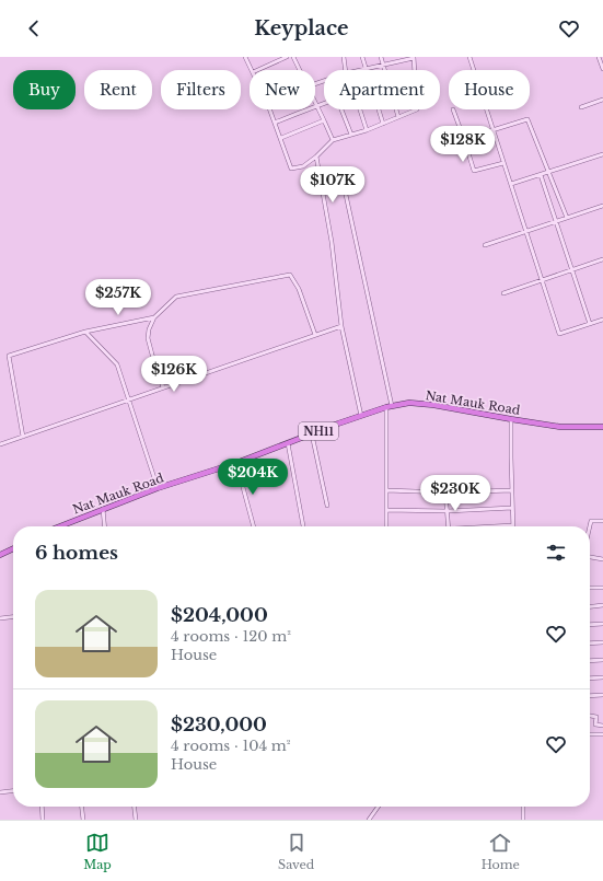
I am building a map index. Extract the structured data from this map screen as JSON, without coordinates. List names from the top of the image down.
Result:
{
  "streets": {
    "highway": ["Nat Mauk Road", "NH11"]
  },
  "page": {
    "header": "Keyplace",
    "chip": [
      "Buy",
      "Rent",
      "Filters",
      "New",
      "Apartment",
      "House"
    ],
    "price": [
      "$128K",
      "$107K",
      "$257K",
      "$126K",
      "$204K",
      "$230K"
    ],
    "heading": "6 homes",
    "list": [
      {
        "name": "$204,000",
        "note": "4 rooms · 120 m² · House"
      },
      {
        "name": "$230,000",
        "note": "4 rooms · 104 m² · House"
      }
    ],
    "tabs": ["Map", "Saved", "Home"]
  }
}
